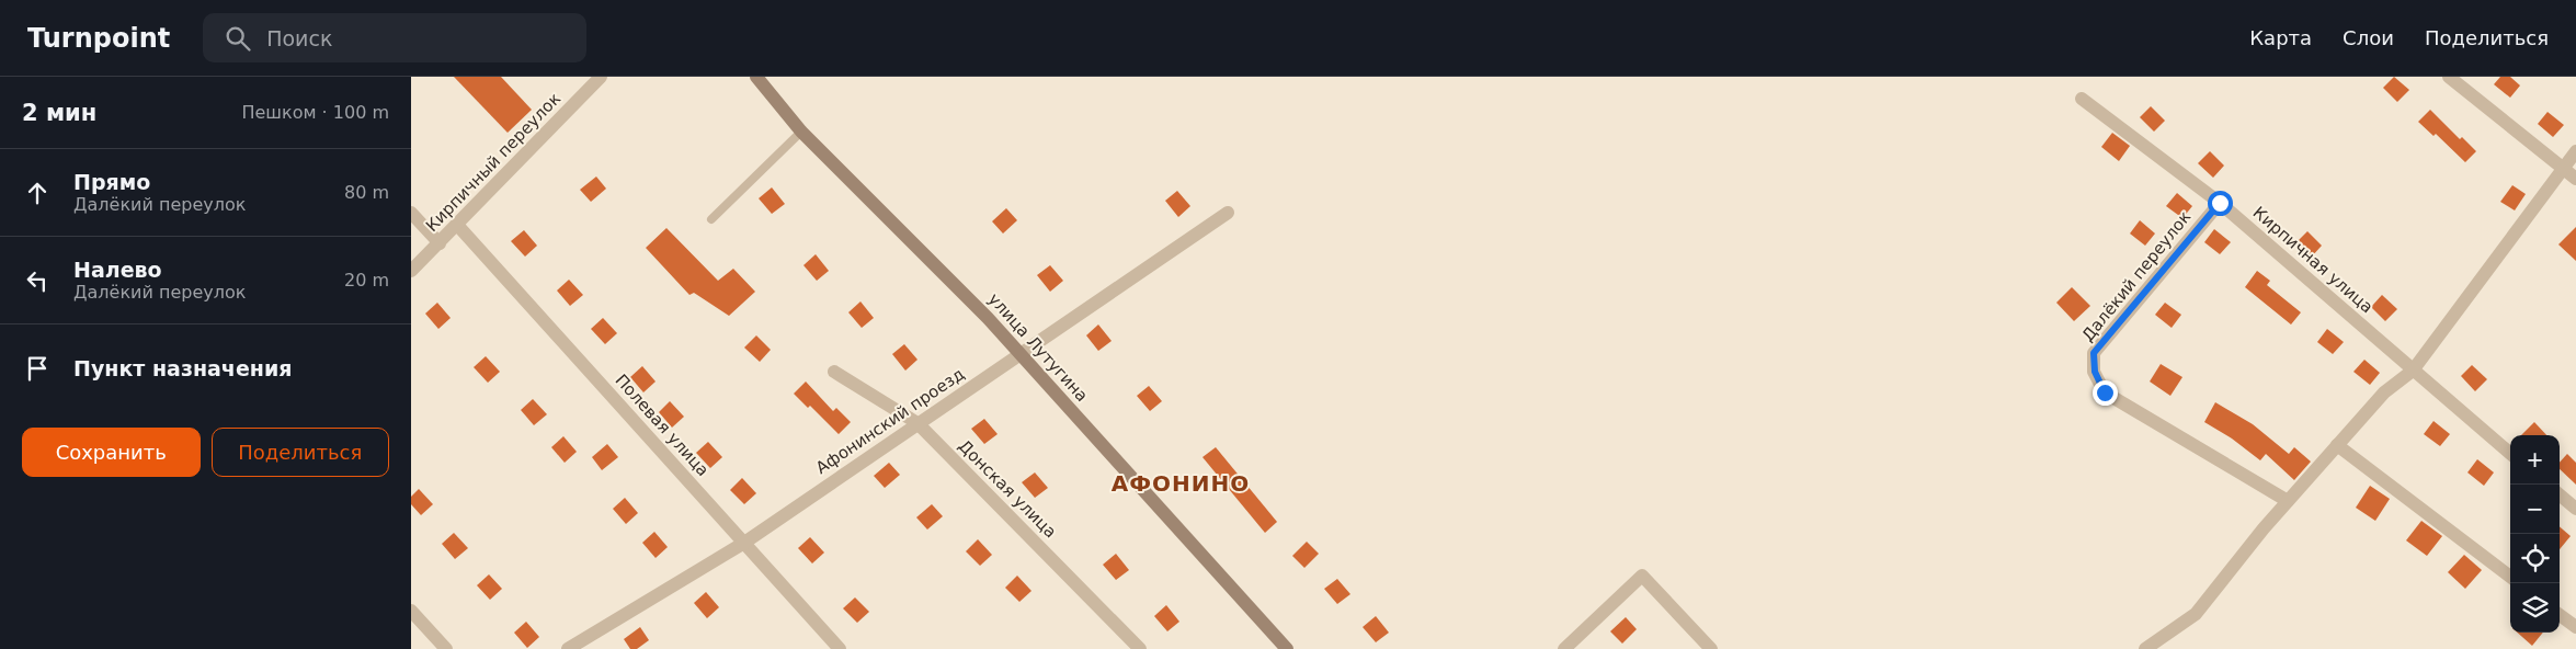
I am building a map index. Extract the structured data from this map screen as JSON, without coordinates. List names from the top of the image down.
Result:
{
  "streets": {
    "main road": ["улица Лутугина"],
    "street": [
      "Кирпичный переулок",
      "Кирпичная улица",
      "Далёкий переулок",
      "Афонинский проезд",
      "Полевая улица",
      "Донская улица"
    ]
  },
  "crossings": [
    ["Кирпичный переулок", "Полевая улица"],
    ["Кирпичная улица", "Далёкий переулок"],
    ["улица Лутугина", "Афонинский проезд"],
    ["Афонинский проезд", "Полевая улица"],
    ["Афонинский проезд", "Донская улица"]
  ],
  "districts": ["АФОНИНО"],
  "page": {
    "header": "Turnpoint",
    "search": "Поиск",
    "nav": ["Карта", "Слои", "Поделиться"],
    "heading": ["2 мин", "Пешком · 100 m"],
    "list": [
      ["Прямо", "Далёкий переулок", "80 m"],
      ["Налево", "Далёкий переулок", "20 m"],
      "Пункт назначения"
    ],
    "buttons": ["Сохранить", "Поделиться"],
    "map_buttons": ["+", "−"]
  }
}
